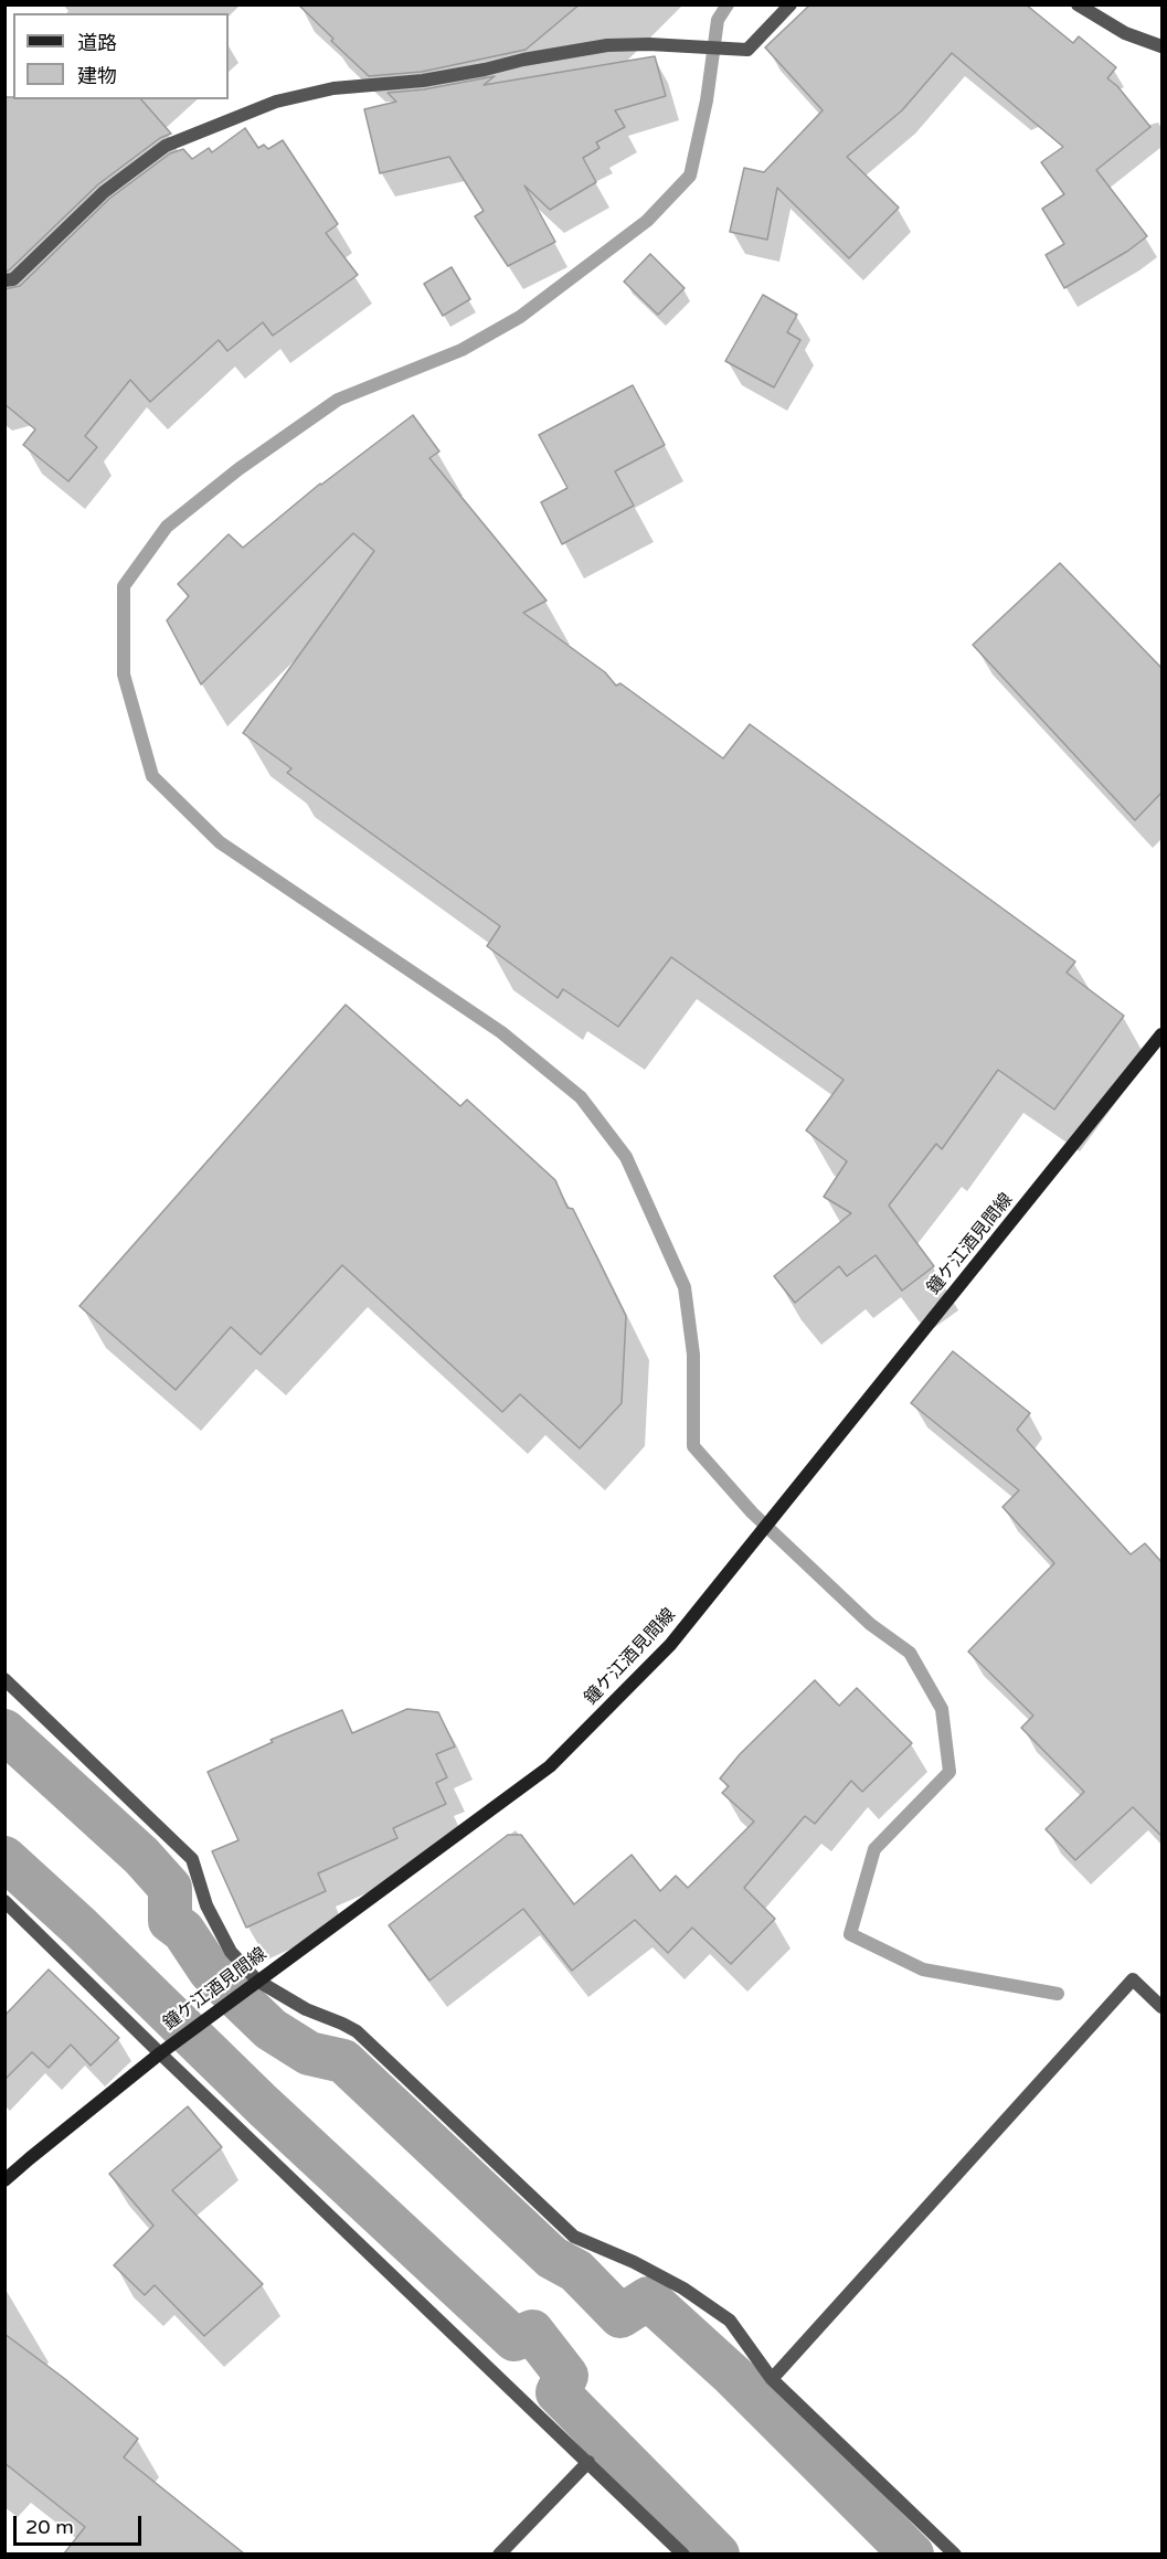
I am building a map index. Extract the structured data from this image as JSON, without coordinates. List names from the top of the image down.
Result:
{
  "streets": {
    "main road": ["鐘ケ江酒見間線"]
  },
  "legend": ["道路", "建物"],
  "scale_bar": "20 m"
}
